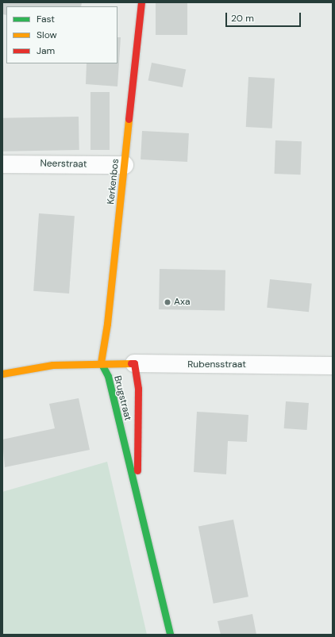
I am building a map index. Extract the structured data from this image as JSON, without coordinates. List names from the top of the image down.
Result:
{
  "streets": {
    "street": [
      "Neerstraat",
      "Kerkenbos",
      "Rubensstraat",
      "Brugstraat"
    ]
  },
  "crossings": [
    ["Neerstraat", "Kerkenbos"],
    ["Kerkenbos", "Rubensstraat"],
    ["Kerkenbos", "Brugstraat"],
    ["Rubensstraat", "Brugstraat"]
  ],
  "places": ["Axa"],
  "legend": ["Fast", "Slow", "Jam"],
  "scale_bar": "20 m"
}
